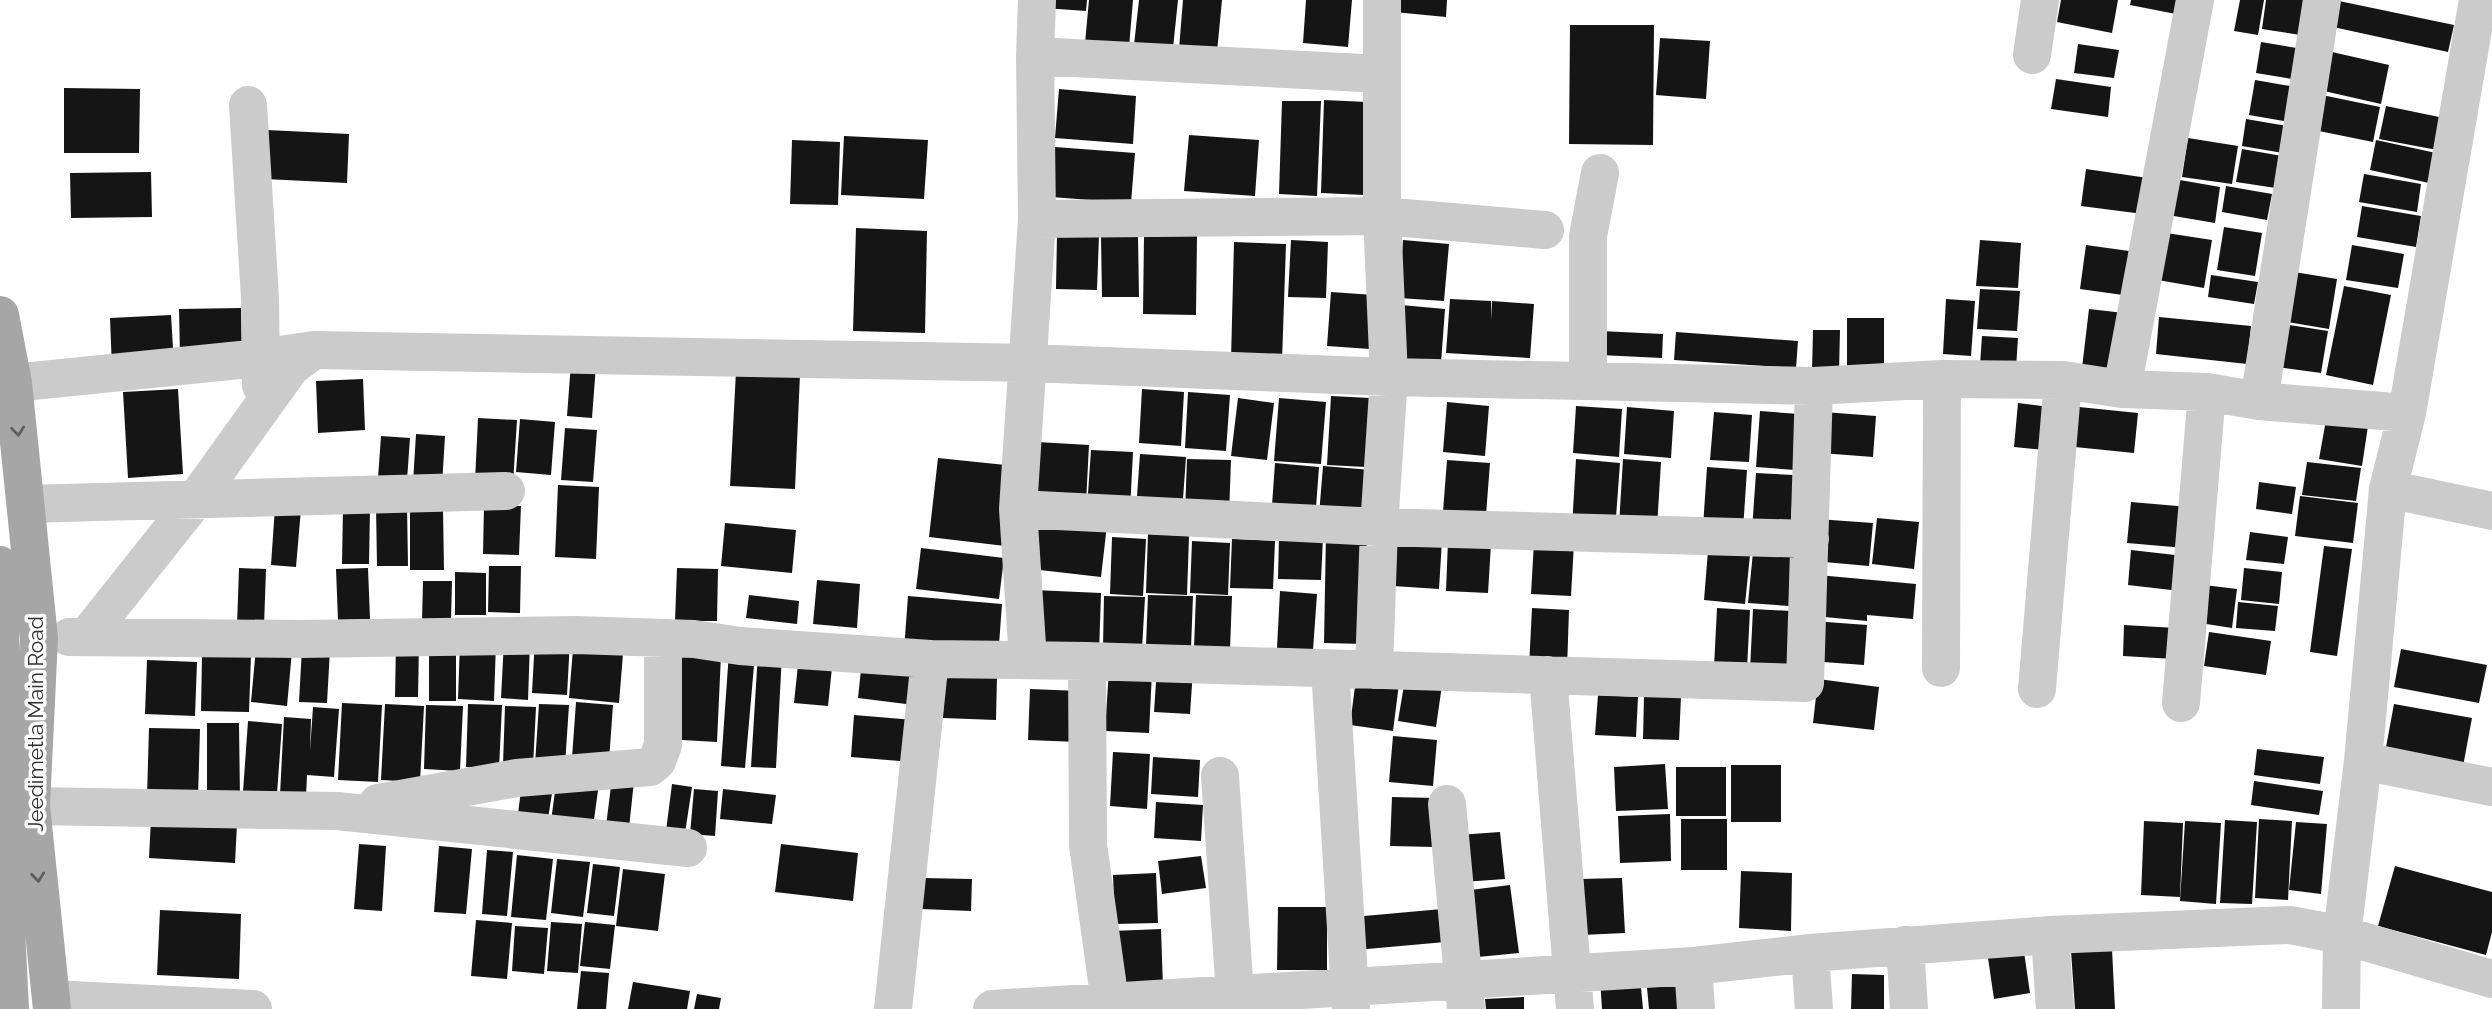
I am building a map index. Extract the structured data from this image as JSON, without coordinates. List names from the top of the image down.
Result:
{
  "streets": {
    "main road": ["Jeedimetla Main Road"]
  }
}
